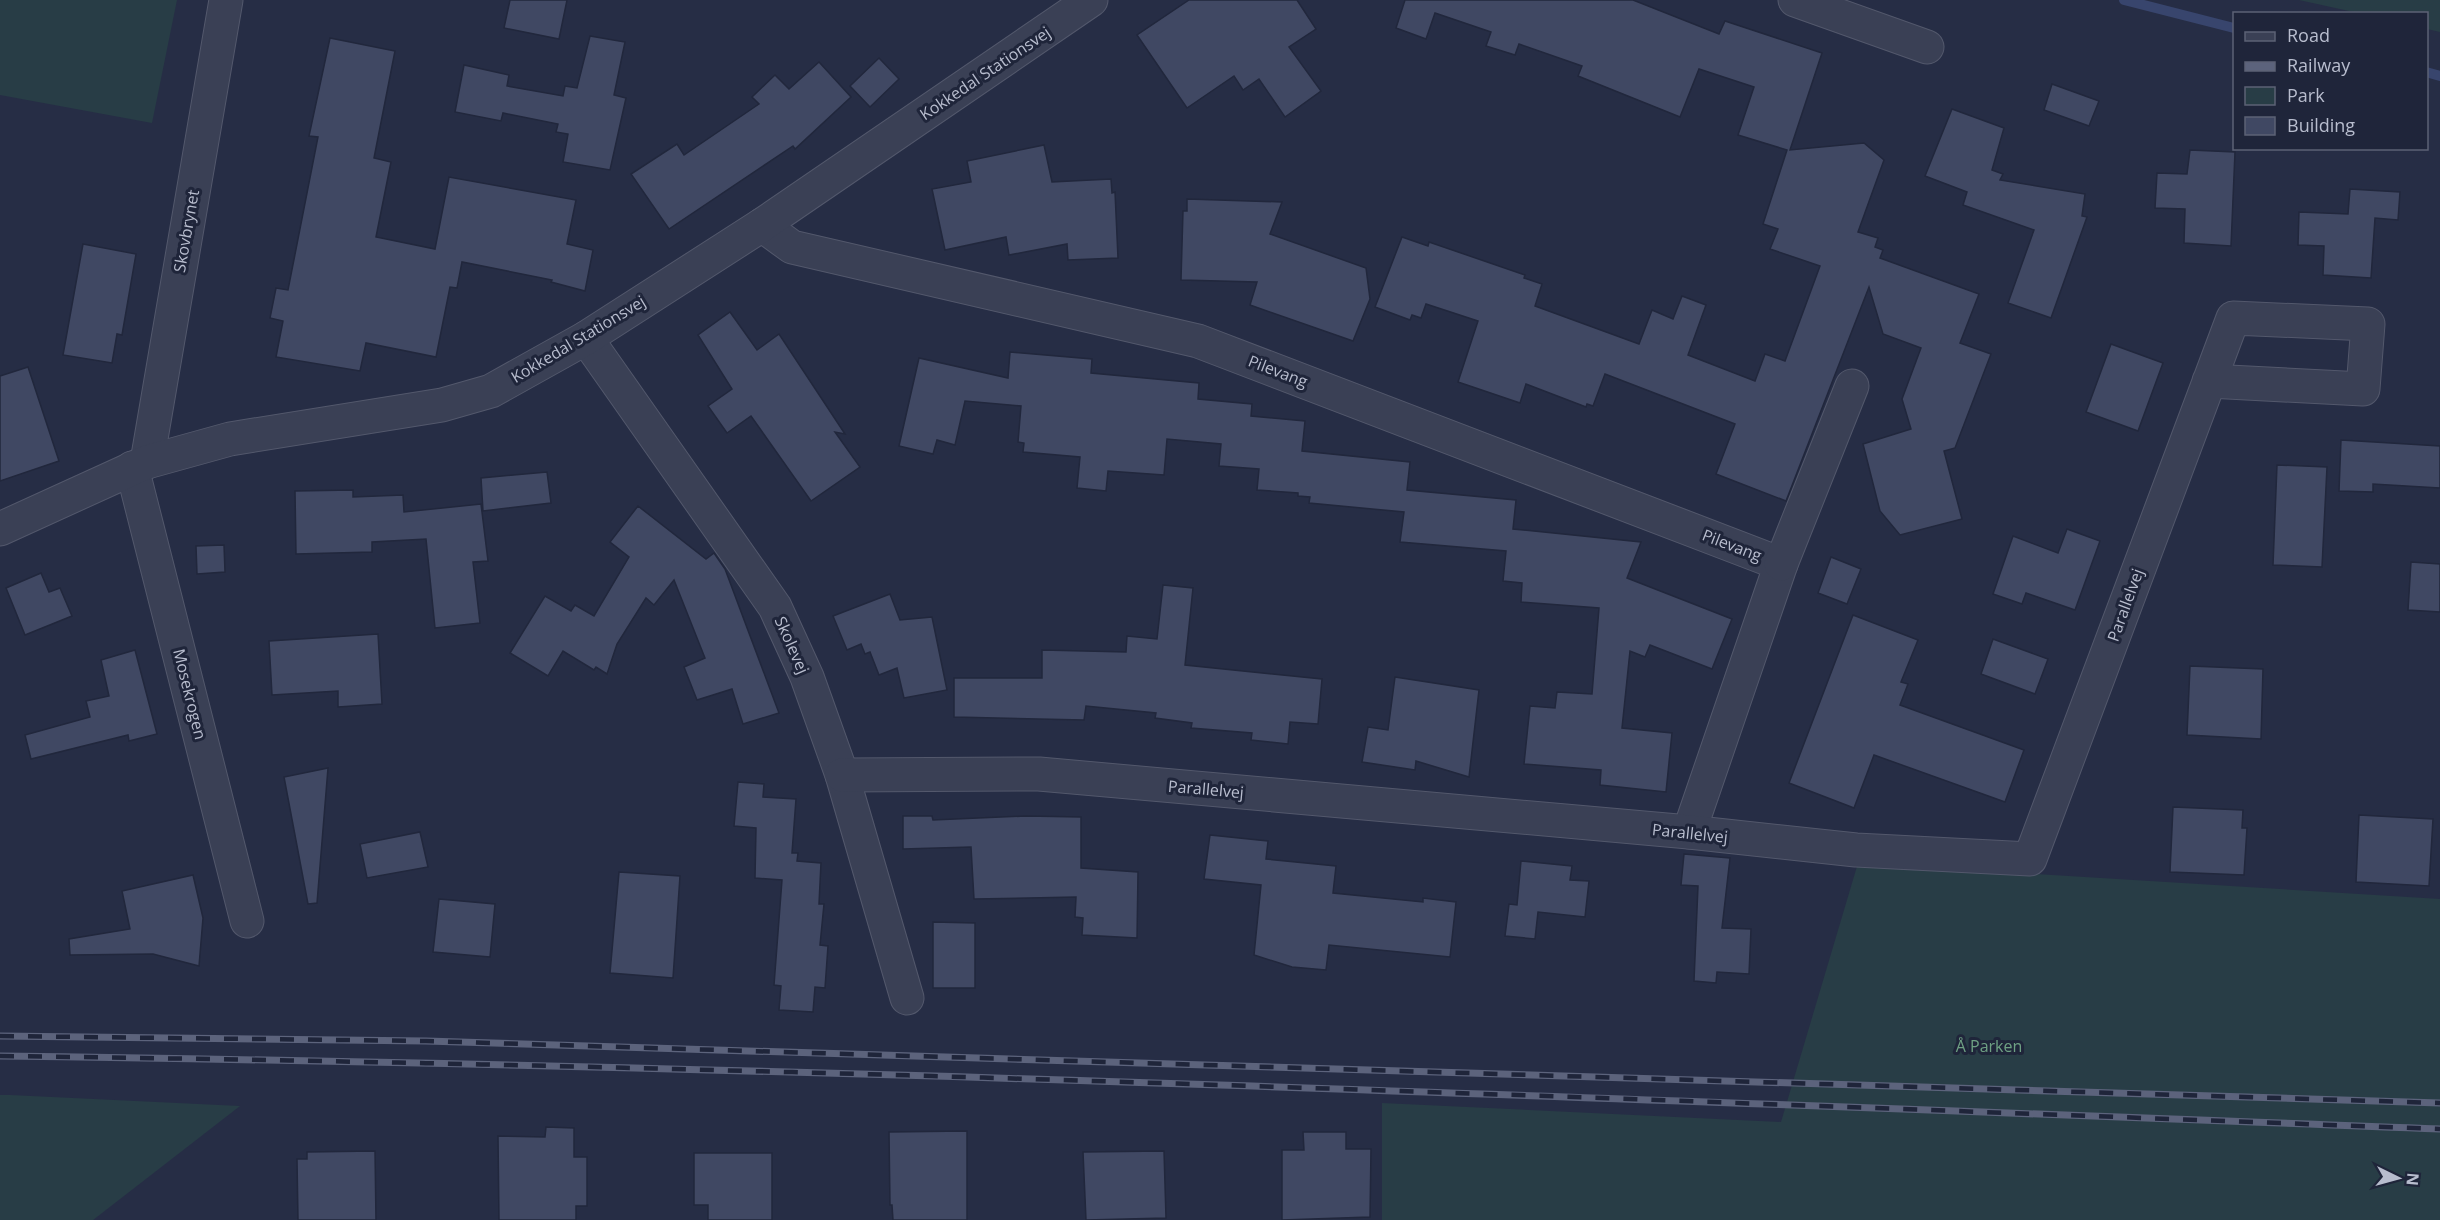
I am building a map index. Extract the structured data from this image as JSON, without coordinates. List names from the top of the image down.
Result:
{
  "streets": {
    "street": [
      "Kokkedal Stationsvej",
      "Skovbrynet",
      "Pilevang",
      "Parallelvej",
      "Skolevej",
      "Mosekrogen"
    ]
  },
  "crossings": [
    ["Kokkedal Stationsvej", "Skovbrynet"],
    ["Kokkedal Stationsvej", "Pilevang"],
    ["Kokkedal Stationsvej", "Skolevej"],
    ["Kokkedal Stationsvej", "Mosekrogen"],
    ["Skovbrynet", "Mosekrogen"],
    ["Pilevang", "Parallelvej"],
    ["Parallelvej", "Skolevej"]
  ],
  "parks": ["Å Parken"],
  "legend": [
    "Road",
    "Railway",
    "Park",
    "Building"
  ],
  "north": "right"
}
